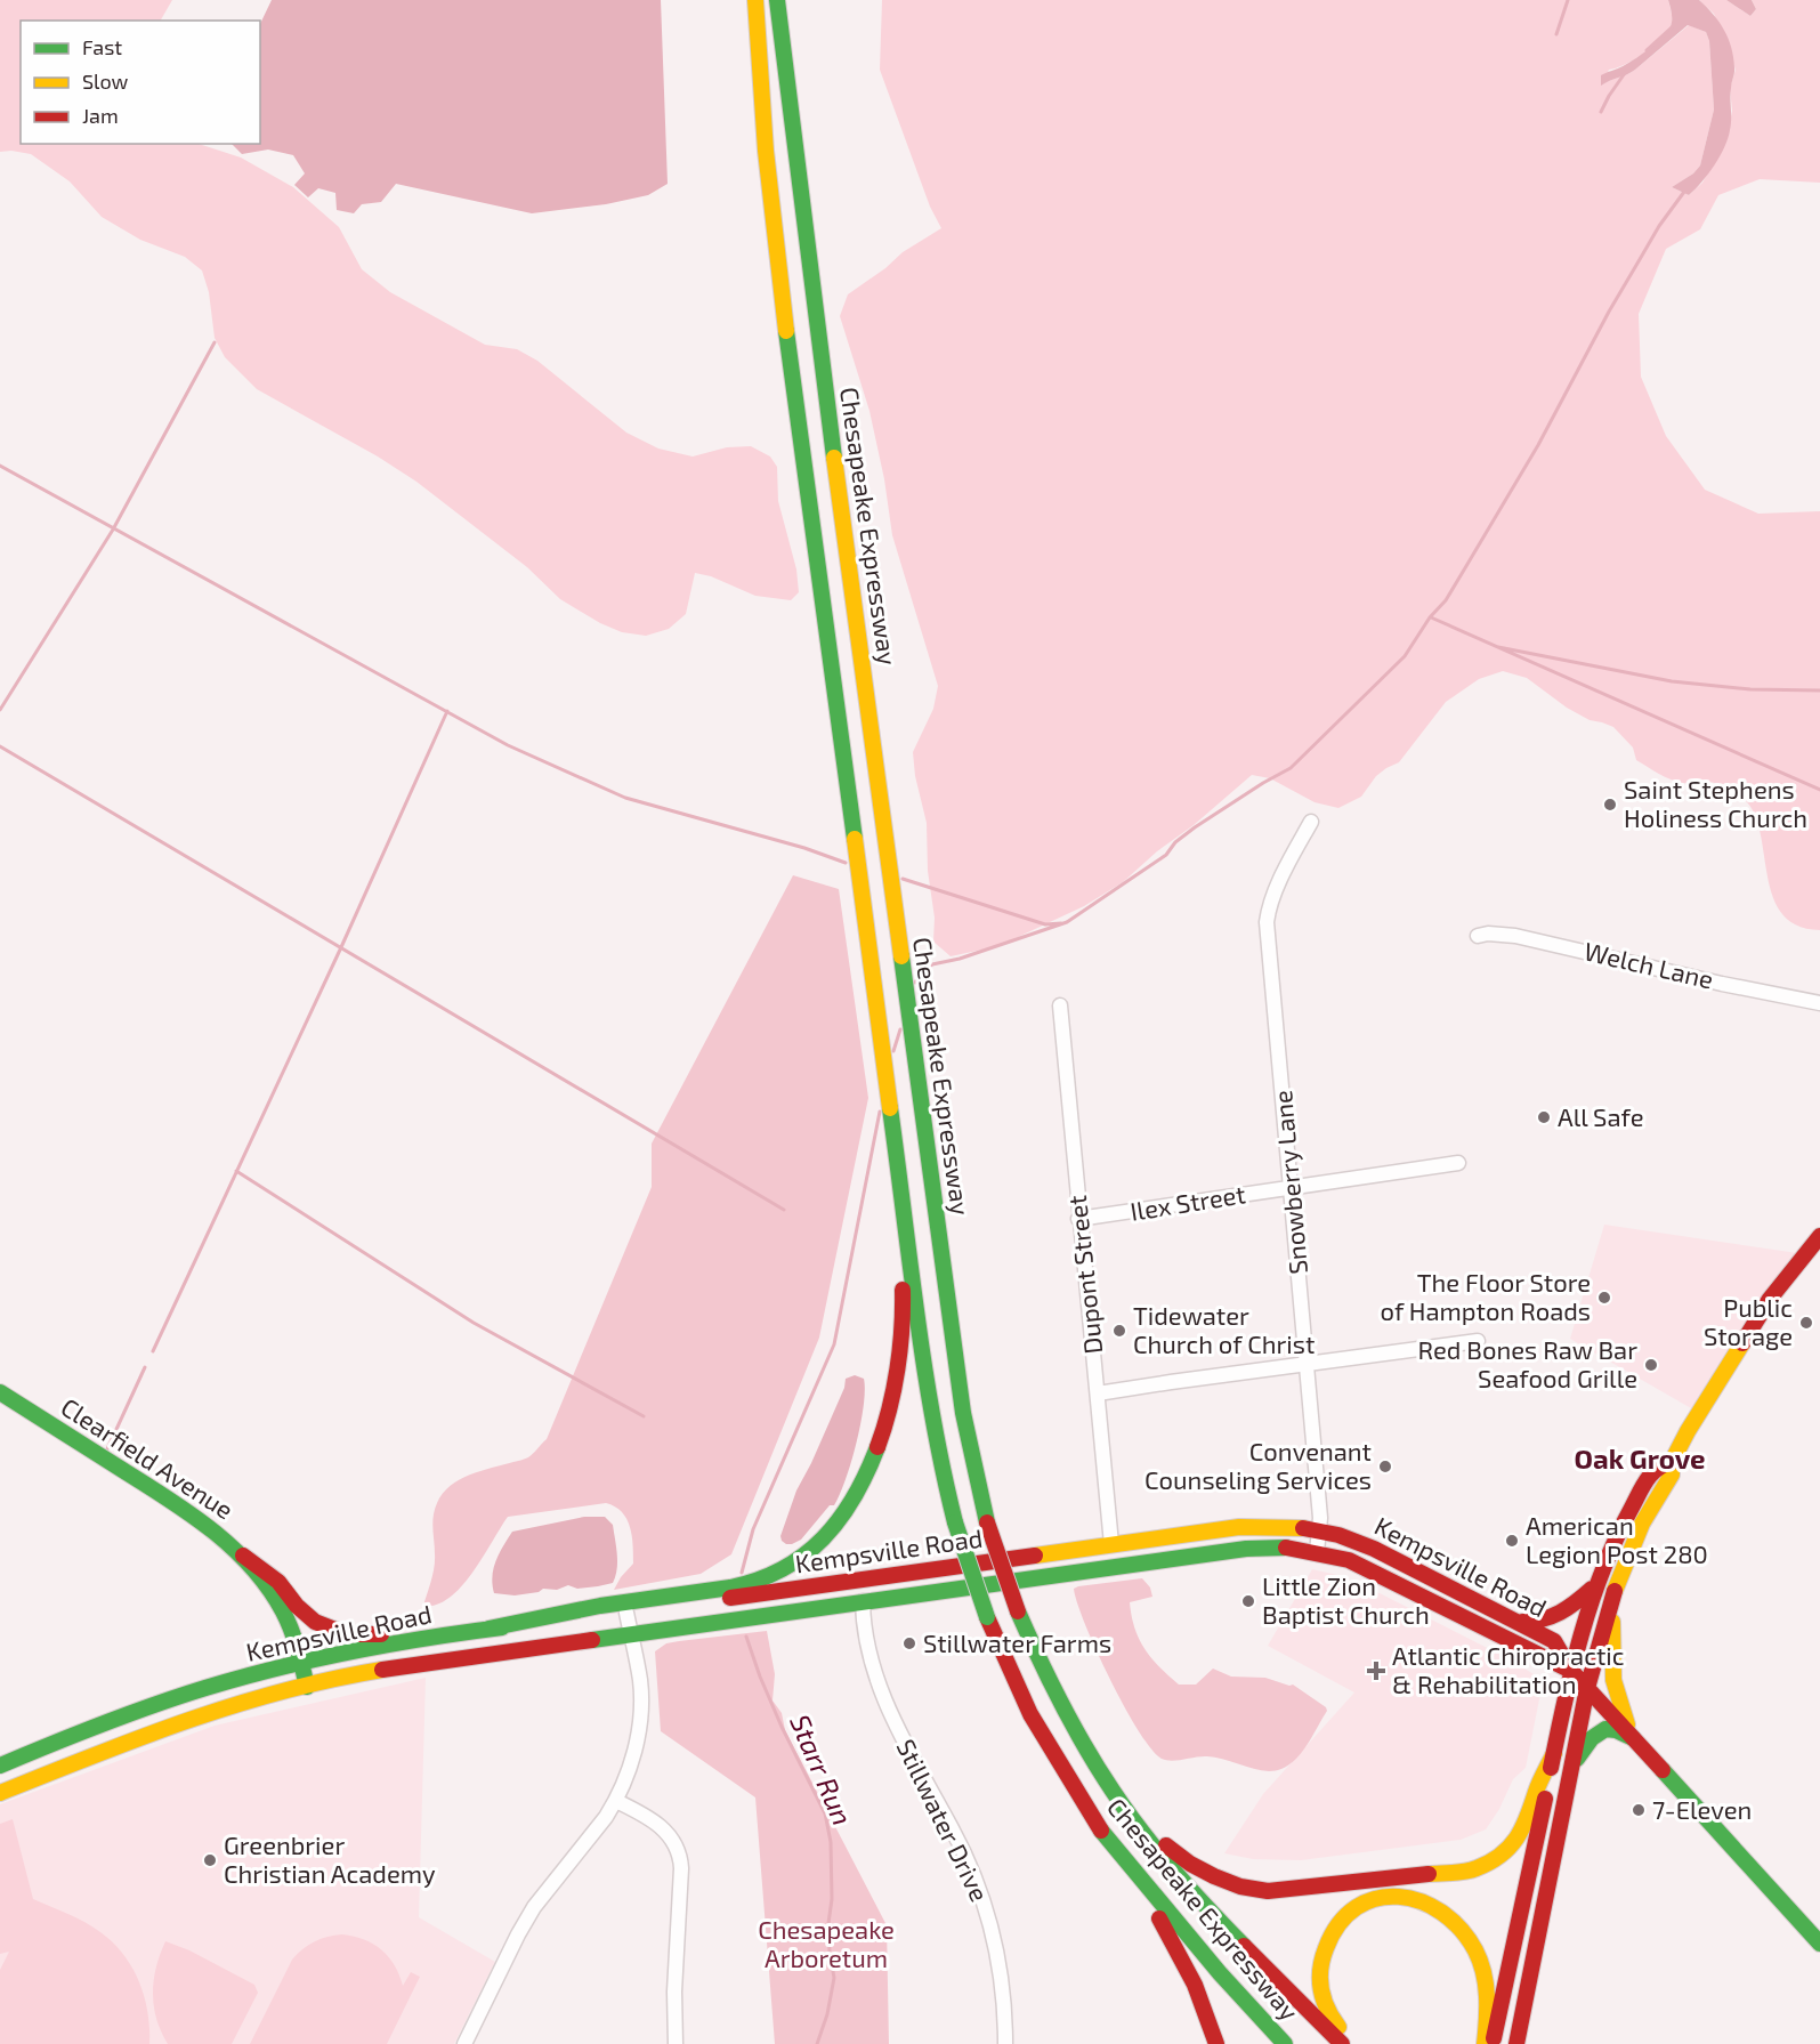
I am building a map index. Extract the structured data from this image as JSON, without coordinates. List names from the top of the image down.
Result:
{
  "streets": {
    "main road": ["Chesapeake Expressway", "Clearfield Avenue", "Kempsville Road"],
    "street": [
      "Welch Lane",
      "Snowberry Lane",
      "Ilex Street",
      "Dupont Street",
      "Stillwater Drive"
    ]
  },
  "crossings": [
    ["Snowberry Lane", "Ilex Street"],
    ["Snowberry Lane", "Kempsville Road"],
    ["Ilex Street", "Dupont Street"],
    ["Dupont Street", "Kempsville Road"],
    ["Clearfield Avenue", "Kempsville Road"],
    ["Kempsville Road", "Stillwater Drive"]
  ],
  "districts": ["Oak Grove"],
  "water": ["Starr Run"],
  "parks": ["Chesapeake Arboretum"],
  "places": {
    "other": [
      "Saint Stephens Holiness Church",
      "All Safe",
      "The Floor Store of Hampton Roads",
      "Public Storage",
      "Tidewater Church of Christ",
      "Red Bones Raw Bar Seafood Grille",
      "Convenant Counseling Services",
      "American Legion Post 280",
      "Little Zion Baptist Church",
      "Stillwater Farms",
      "7-Eleven",
      "Greenbrier Christian Academy"
    ],
    "health": ["Atlantic Chiropractic & Rehabilitation"]
  },
  "legend": ["Fast", "Slow", "Jam"]
}
